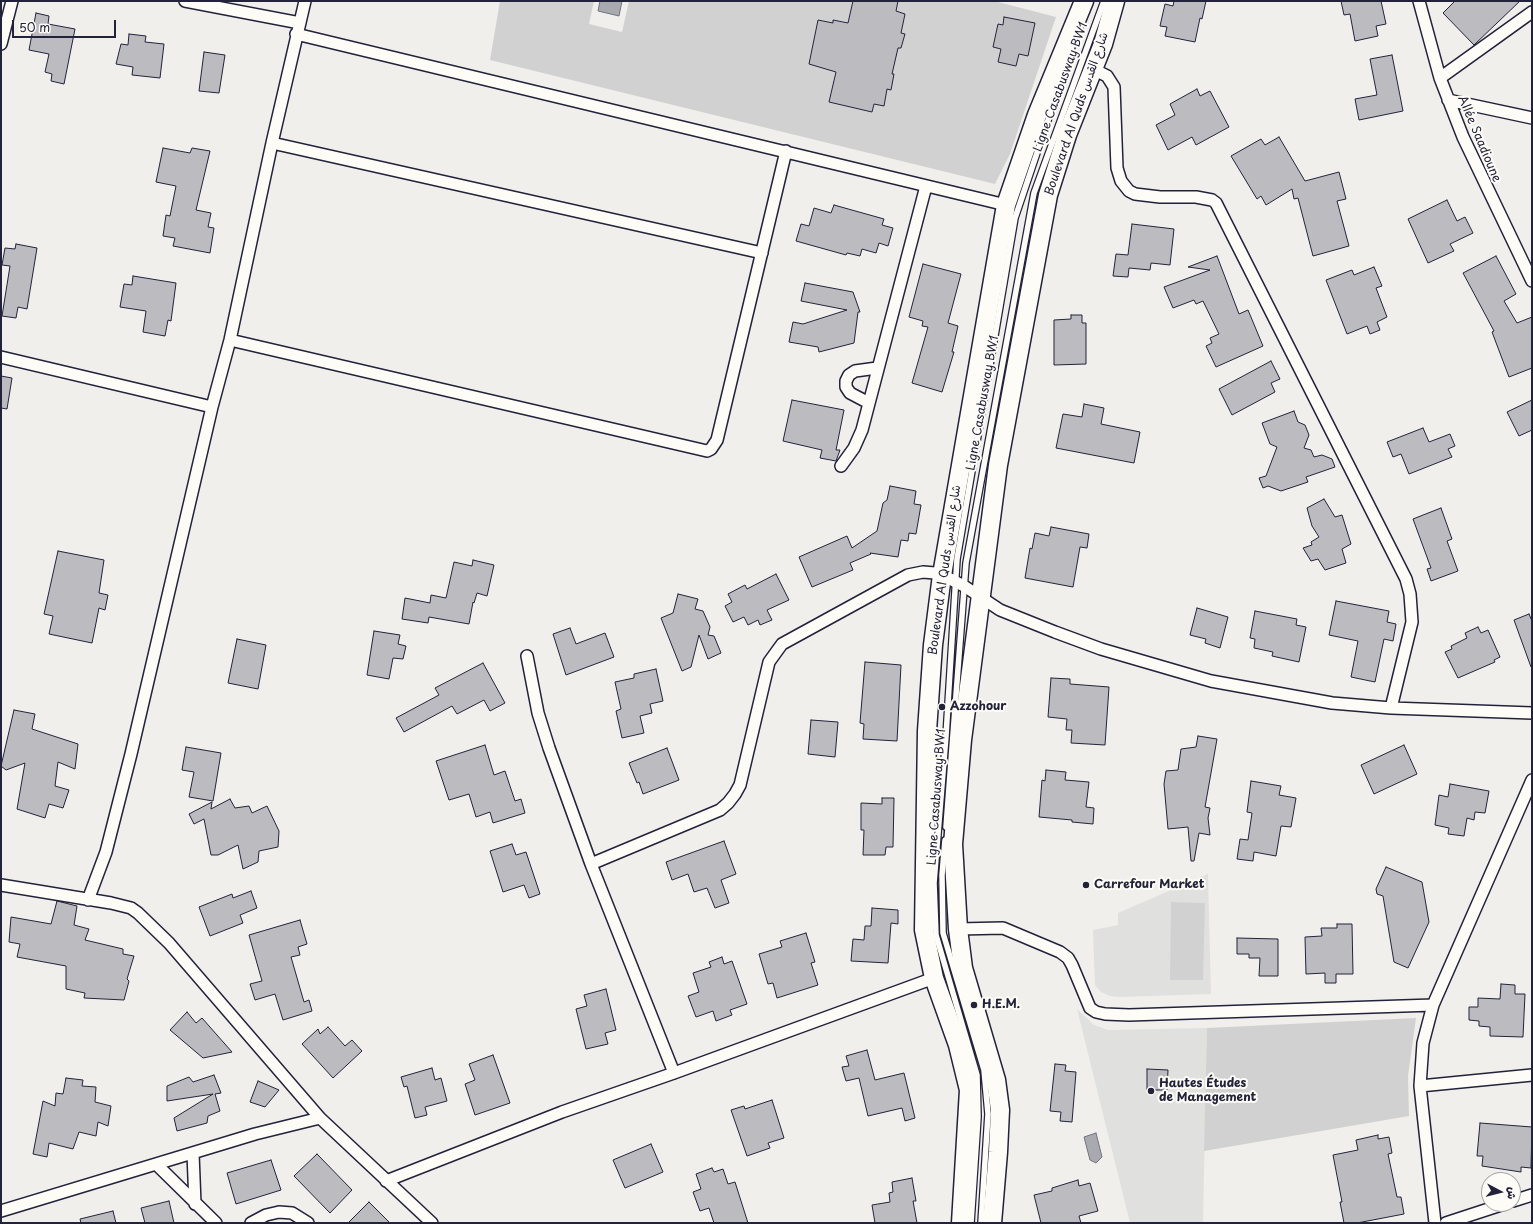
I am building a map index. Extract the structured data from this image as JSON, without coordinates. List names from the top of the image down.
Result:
{
  "streets": {
    "main road": ["Boulevard Al Quds شارع القدس"],
    "street": ["Allée Saadioune"],
    "lane": ["Ligne Casabusway BW1"]
  },
  "crossings": [
    ["Ligne Casabusway BW1", "Boulevard Al Quds شارع القدس"]
  ],
  "places": [
    "Azzohour",
    "Carrefour Market",
    "H.E.M.",
    "Hautes Études de Management"
  ],
  "scale_bar": "50 m",
  "north": "right"
}
